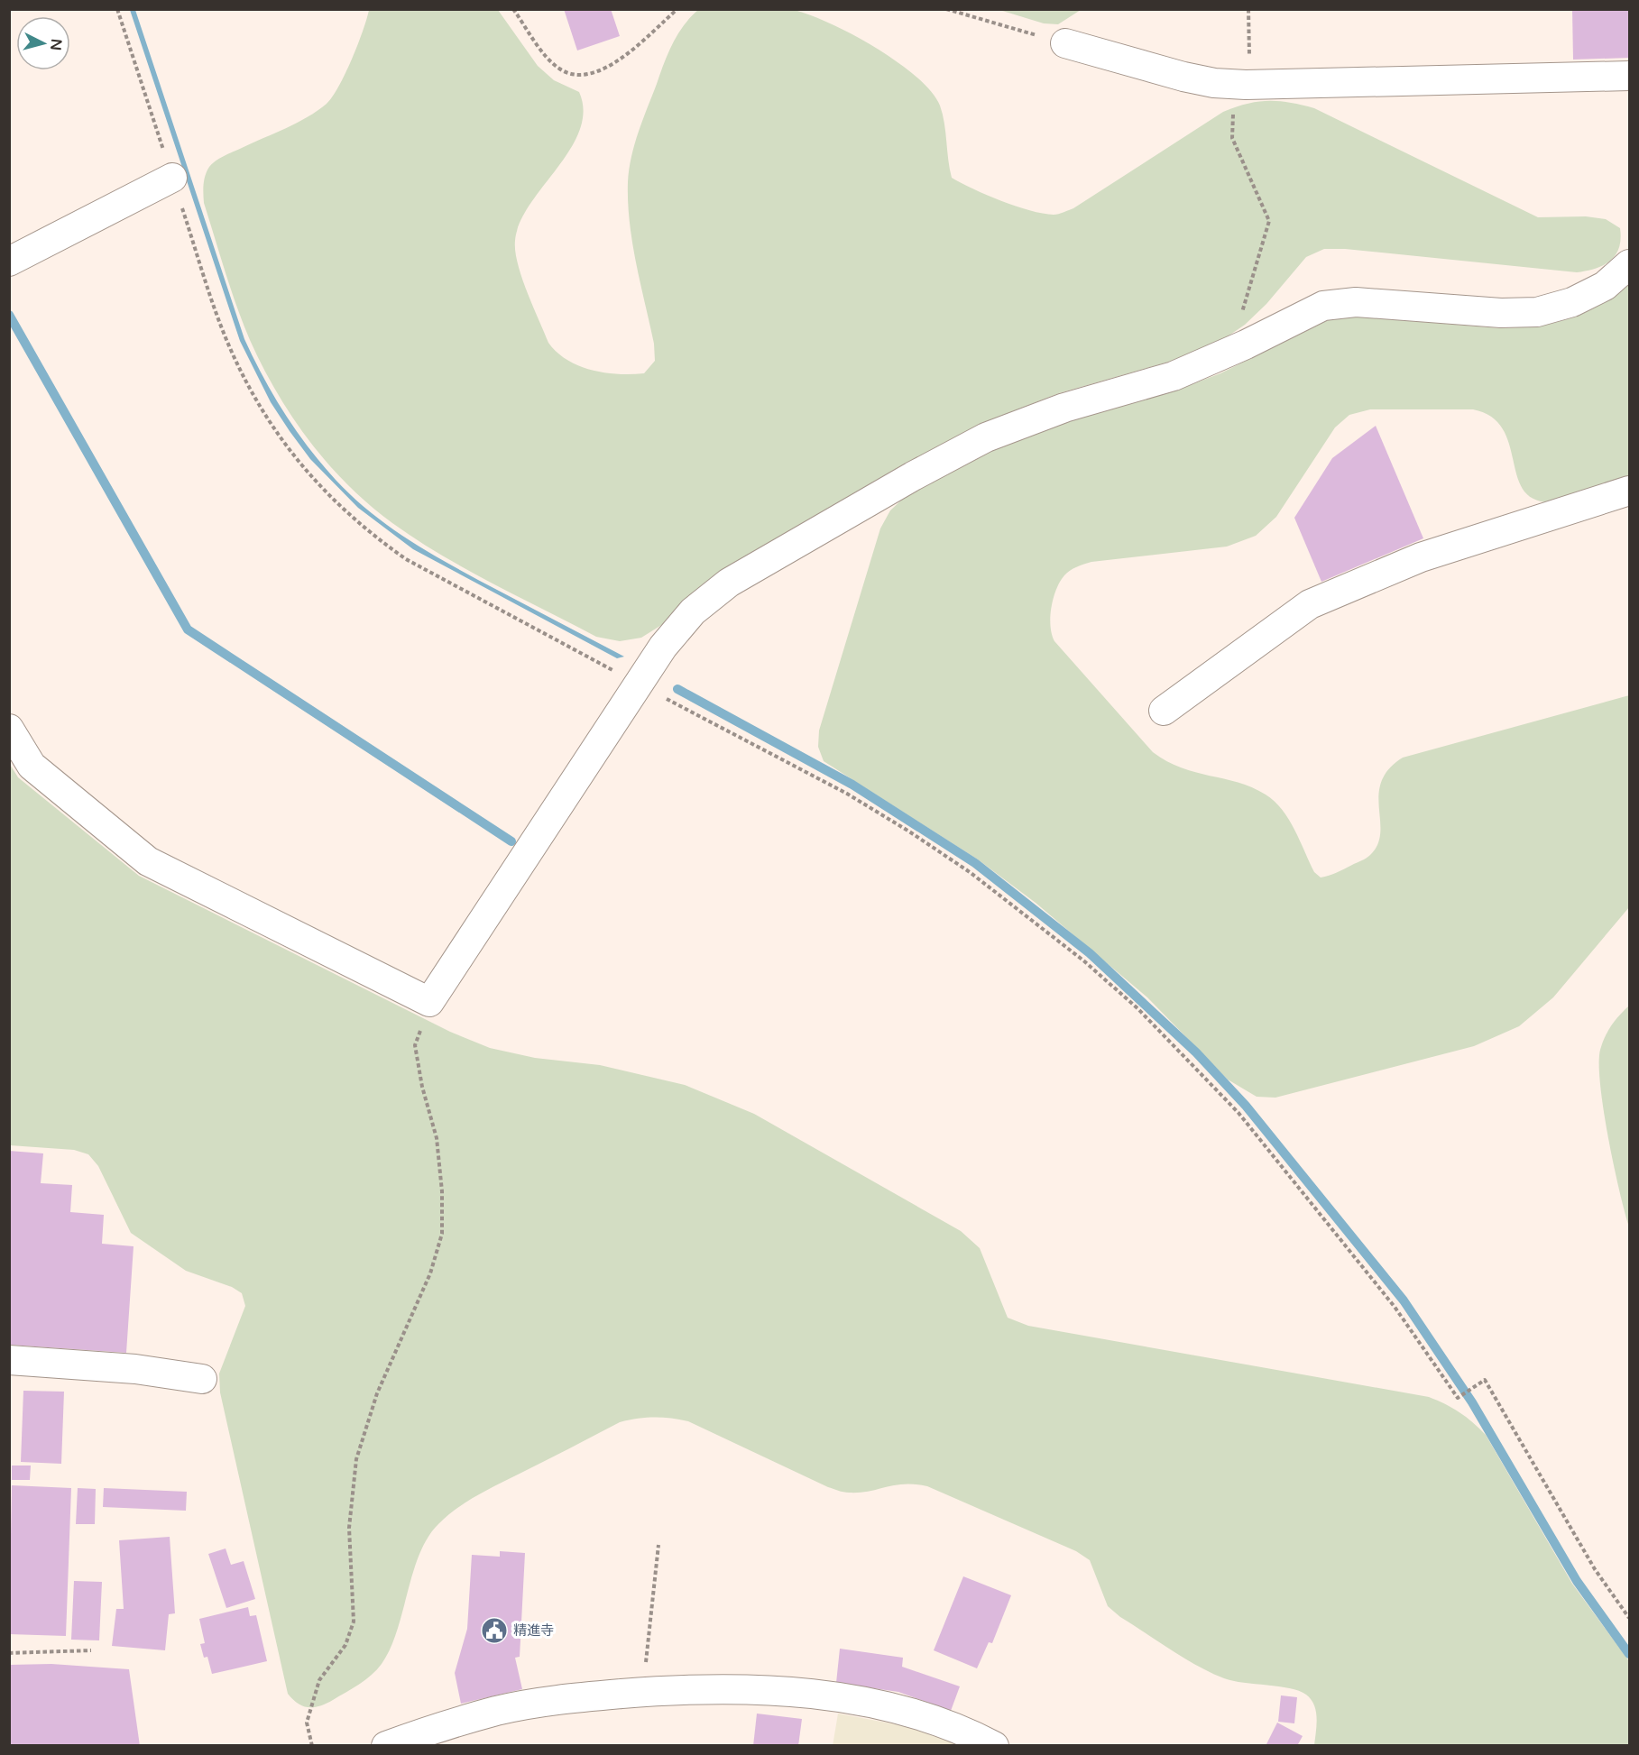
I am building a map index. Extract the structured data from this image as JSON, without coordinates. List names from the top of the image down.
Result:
{
  "places": {
    "public building": ["精進寺"]
  },
  "north": "right"
}
